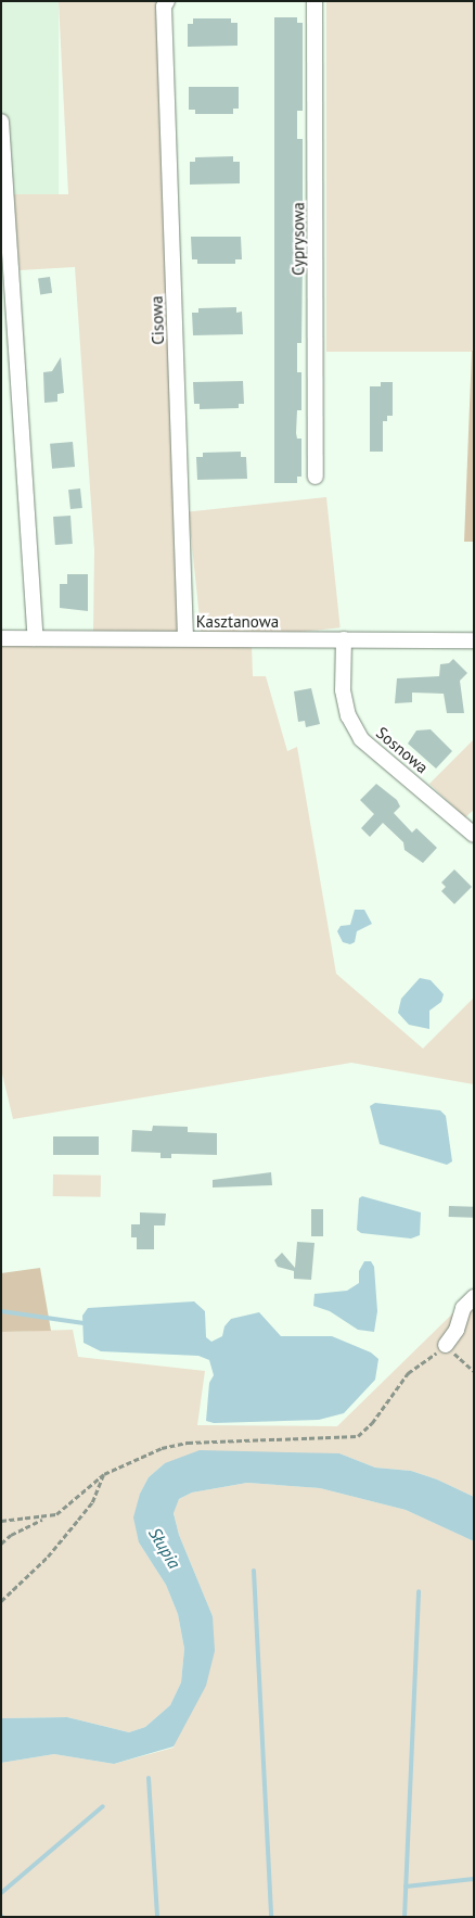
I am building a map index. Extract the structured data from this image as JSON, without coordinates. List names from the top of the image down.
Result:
{
  "streets": {
    "street": [
      "Cyprysowa",
      "Cisowa",
      "Kasztanowa",
      "Sosnowa"
    ]
  },
  "crossings": [
    ["Cisowa", "Kasztanowa"],
    ["Kasztanowa", "Sosnowa"]
  ],
  "water": ["Słupia"]
}
